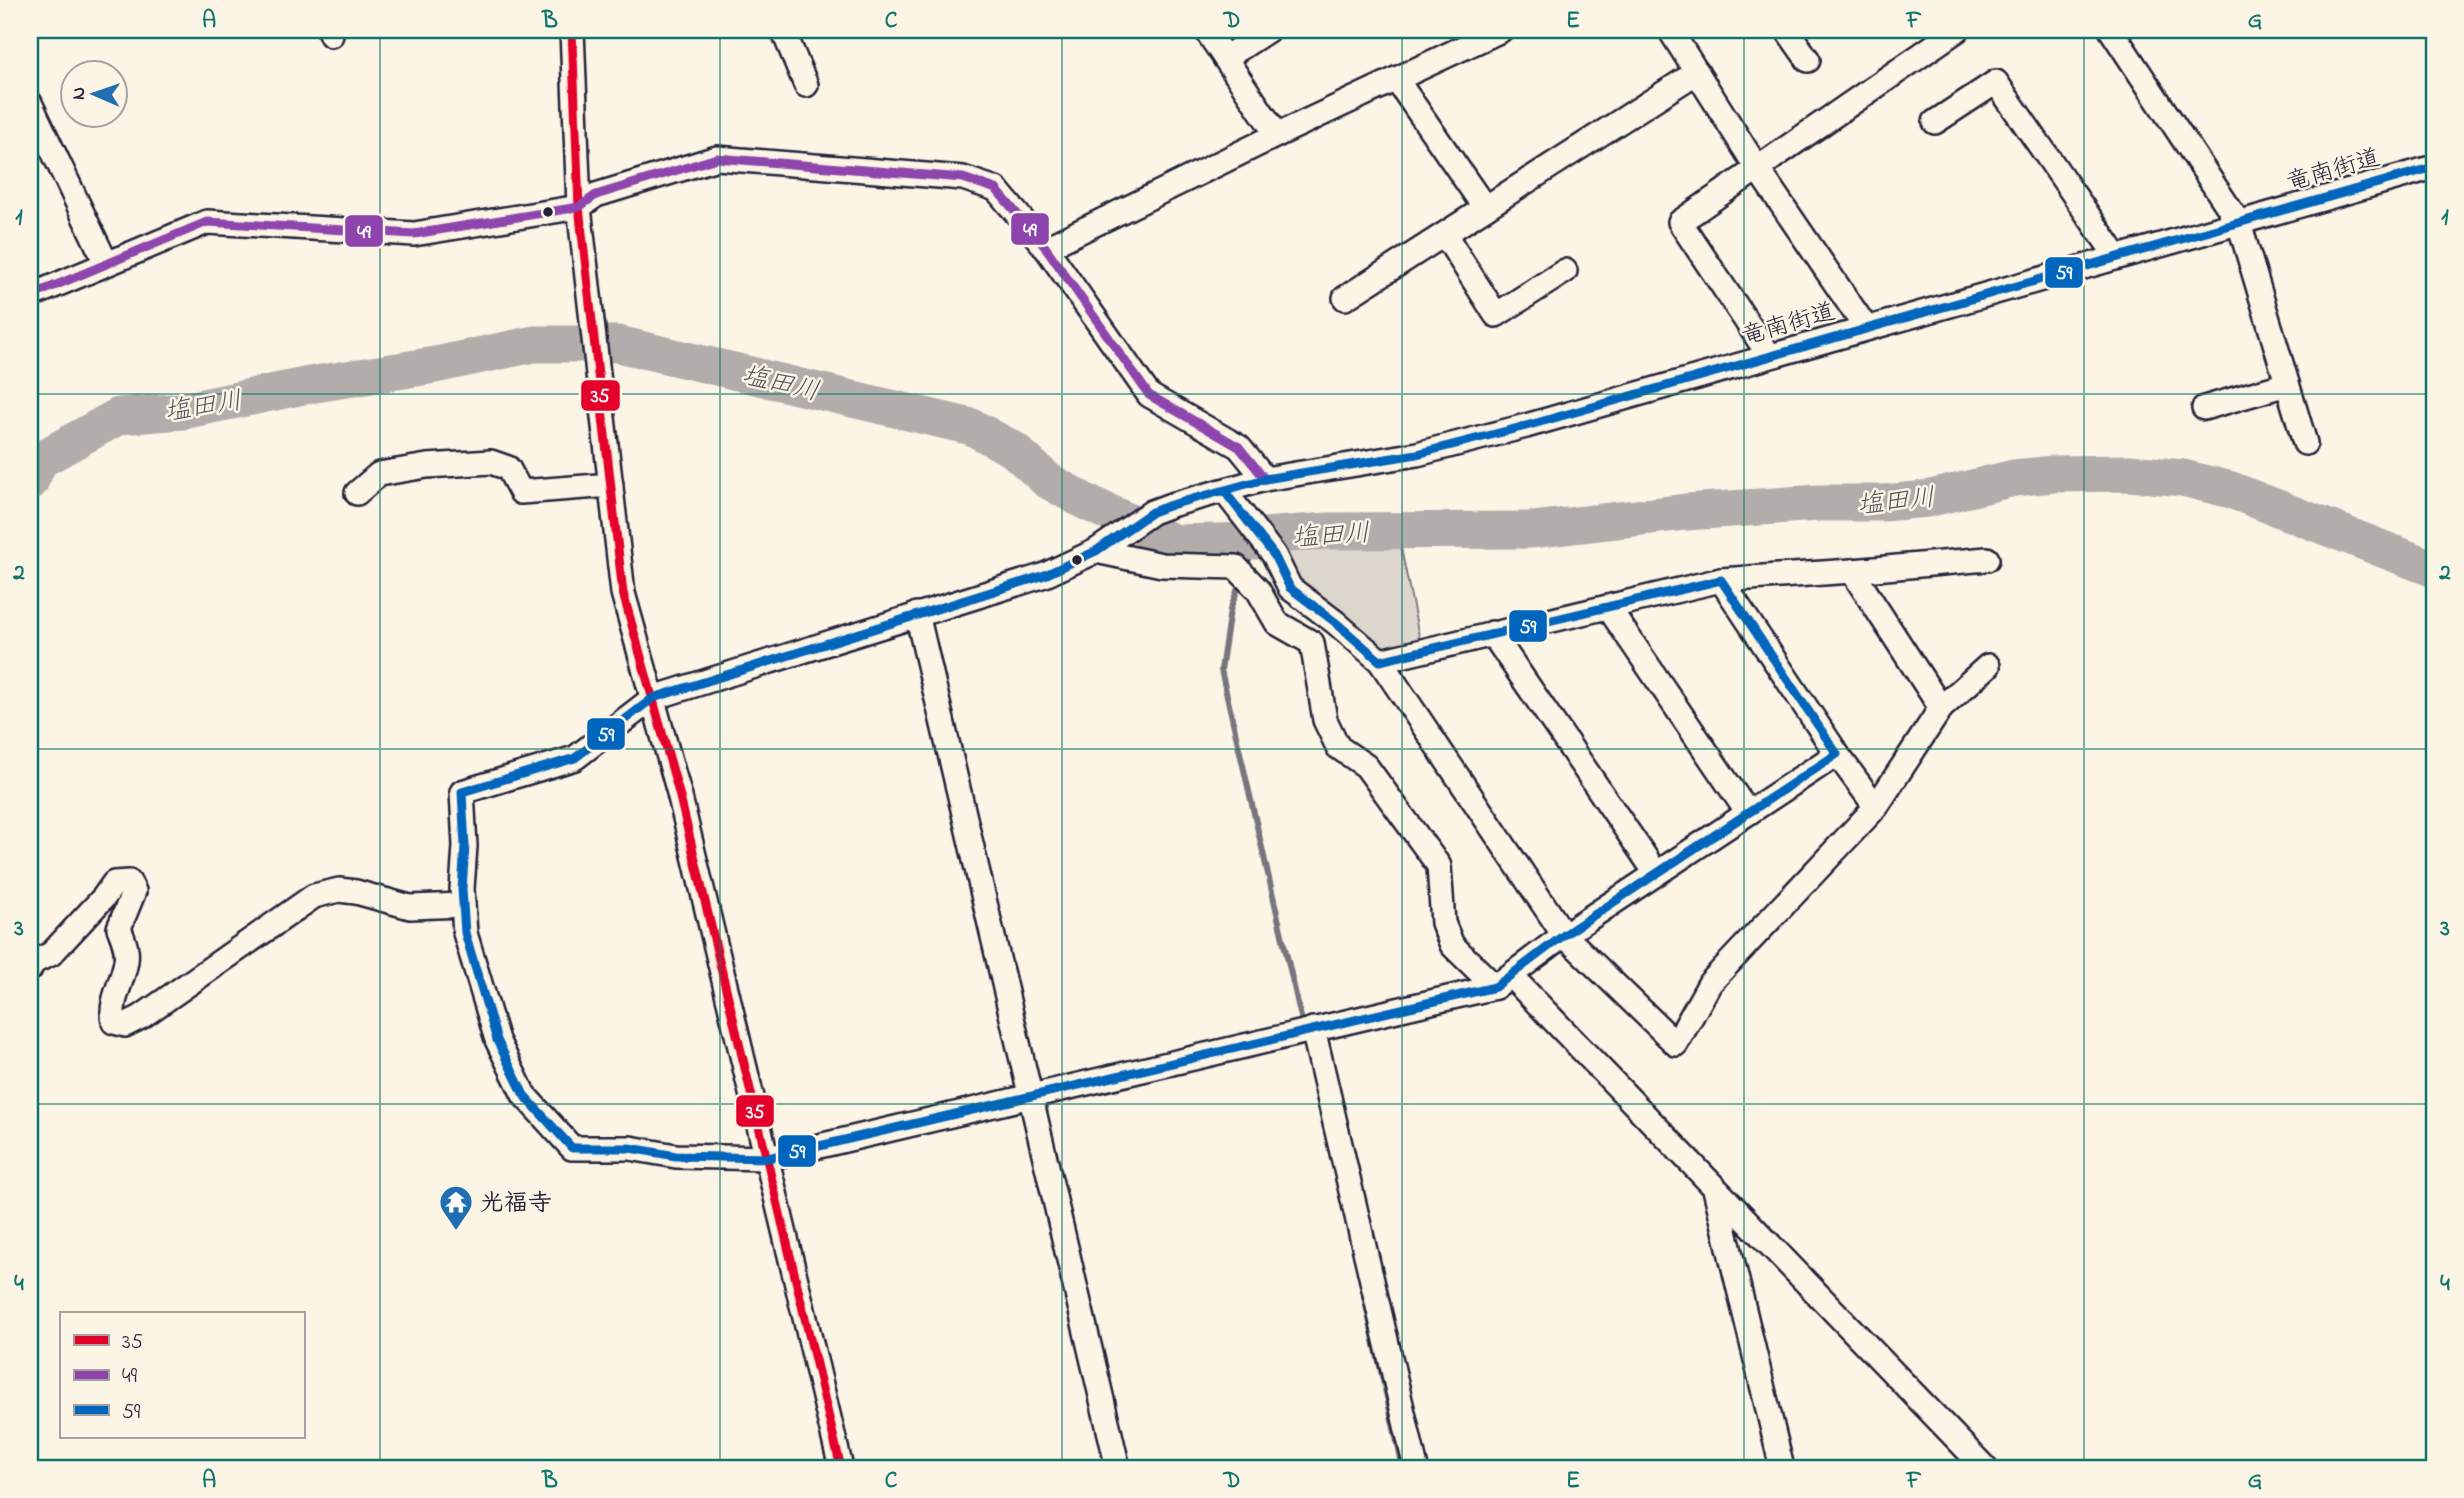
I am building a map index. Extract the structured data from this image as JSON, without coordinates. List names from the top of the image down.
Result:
{
  "streets": {
    "street": ["竜南街道"]
  },
  "water": ["塩田川"],
  "places": {
    "temple": ["光福寺"]
  },
  "lines": ["transit line 35", "transit line 49", "transit line 59"],
  "legend": ["35", "49", "59"],
  "north": "left",
  "grid": {
    "columns": [
      "A",
      "B",
      "C",
      "D",
      "E",
      "F",
      "G"
    ],
    "rows": [
      "1",
      "2",
      "3",
      "4"
    ]
  }
}
